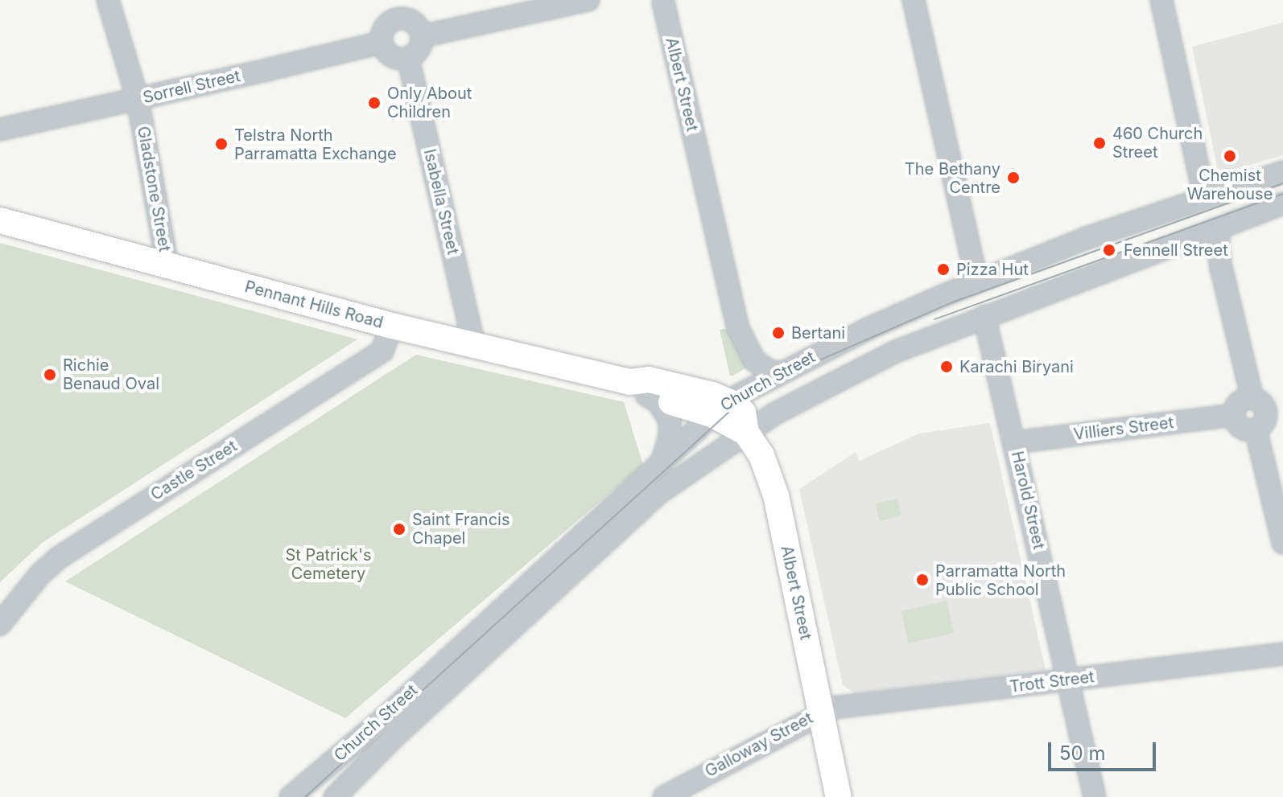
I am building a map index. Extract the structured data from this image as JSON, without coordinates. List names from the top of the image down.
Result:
{
  "streets": {
    "main road": ["Albert Street", "Pennant Hills Road"],
    "street": [
      "Sorrell Street",
      "Gladstone Street",
      "Isabella Street",
      "Church Street",
      "Villiers Street",
      "Castle Street",
      "Harold Street",
      "Trott Street",
      "Galloway Street"
    ]
  },
  "crossings": [
    ["Albert Street", "Pennant Hills Road"],
    ["Albert Street", "Church Street"],
    ["Albert Street", "Trott Street"],
    ["Albert Street", "Galloway Street"],
    ["Sorrell Street", "Gladstone Street"],
    ["Sorrell Street", "Isabella Street"],
    ["Gladstone Street", "Pennant Hills Road"],
    ["Isabella Street", "Pennant Hills Road"],
    ["Pennant Hills Road", "Church Street"],
    ["Pennant Hills Road", "Castle Street"],
    ["Church Street", "Harold Street"],
    ["Villiers Street", "Harold Street"],
    ["Harold Street", "Trott Street"],
    ["Trott Street", "Galloway Street"]
  ],
  "parks": ["St Patrick's Cemetery"],
  "places": [
    "Only About Children",
    "460 Church Street",
    "Telstra North Parramatta Exchange",
    "Chemist Warehouse",
    "The Bethany Centre",
    "Fennell Street",
    "Pizza Hut",
    "Bertani",
    "Karachi Biryani",
    "Richie Benaud Oval",
    "Saint Francis Chapel",
    "Parramatta North Public School"
  ],
  "scale_bar": "50 m"
}
